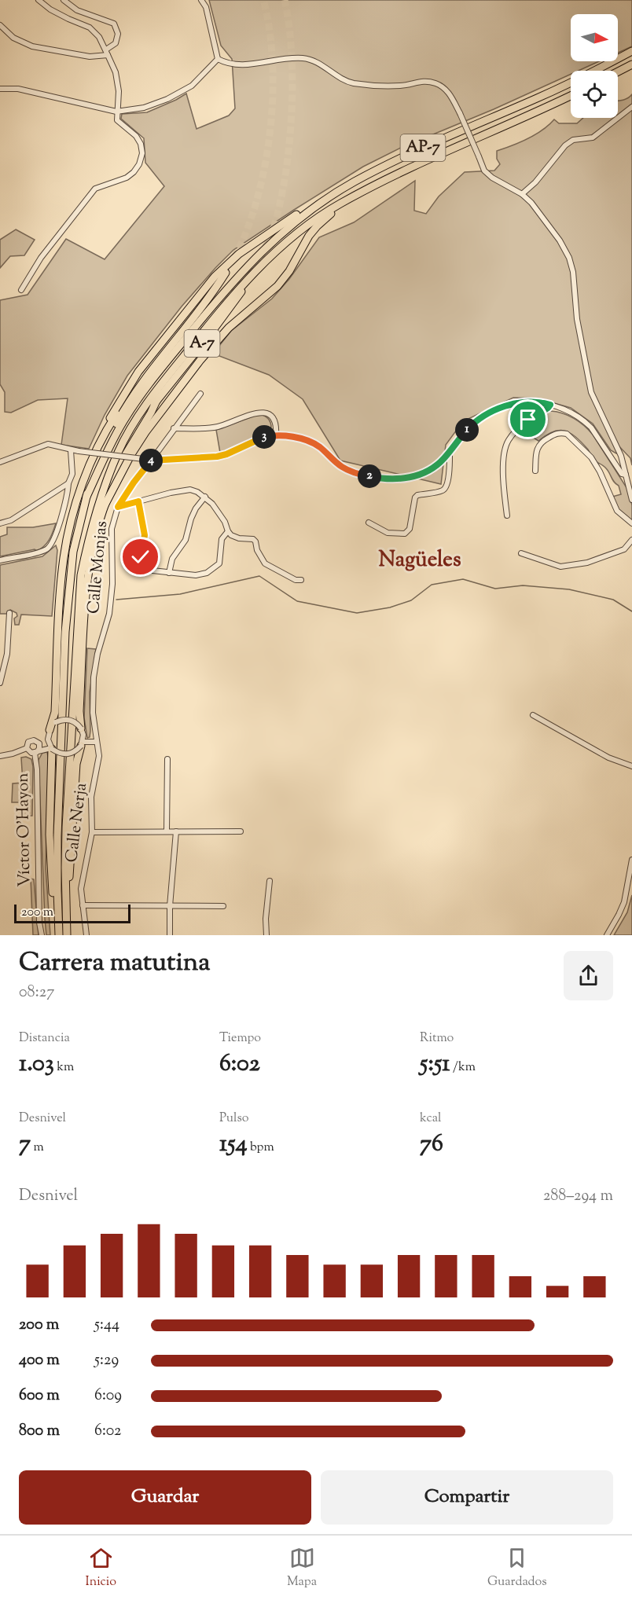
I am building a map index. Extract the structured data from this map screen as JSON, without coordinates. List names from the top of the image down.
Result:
{
  "streets": {
    "highway": ["AP-7", "A-7"],
    "street": ["Calle Monjas", "Calle Nerja", "Víctor O'Hayon"]
  },
  "crossings": [
    ["AP-7", "A-7"],
    ["Calle Monjas", "Calle Nerja"]
  ],
  "districts": ["Nagüeles"],
  "scale_bar": "200 m",
  "north": "right",
  "page": {
    "pins": [
      "1",
      "3",
      "4",
      "2"
    ],
    "scale": "200 m",
    "heading": ["Carrera matutina", "08:27"],
    "stats": [
      ["Distancia", "1.03 km"],
      ["Tiempo", "6:02"],
      ["Ritmo", "5:51 /km"],
      ["Desnivel", "7 m"],
      ["Pulso", "154 bpm"],
      ["kcal", "76"]
    ],
    "chart": ["Desnivel", "288–294 m"],
    "list": [
      {
        "name": "200 m",
        "note": "5:44"
      },
      {
        "name": "400 m",
        "note": "5:29"
      },
      {
        "name": "600 m",
        "note": "6:09"
      },
      {
        "name": "800 m",
        "note": "6:02"
      }
    ],
    "buttons": ["Guardar", "Compartir"],
    "tabs": ["Inicio", "Mapa", "Guardados"]
  }
}
